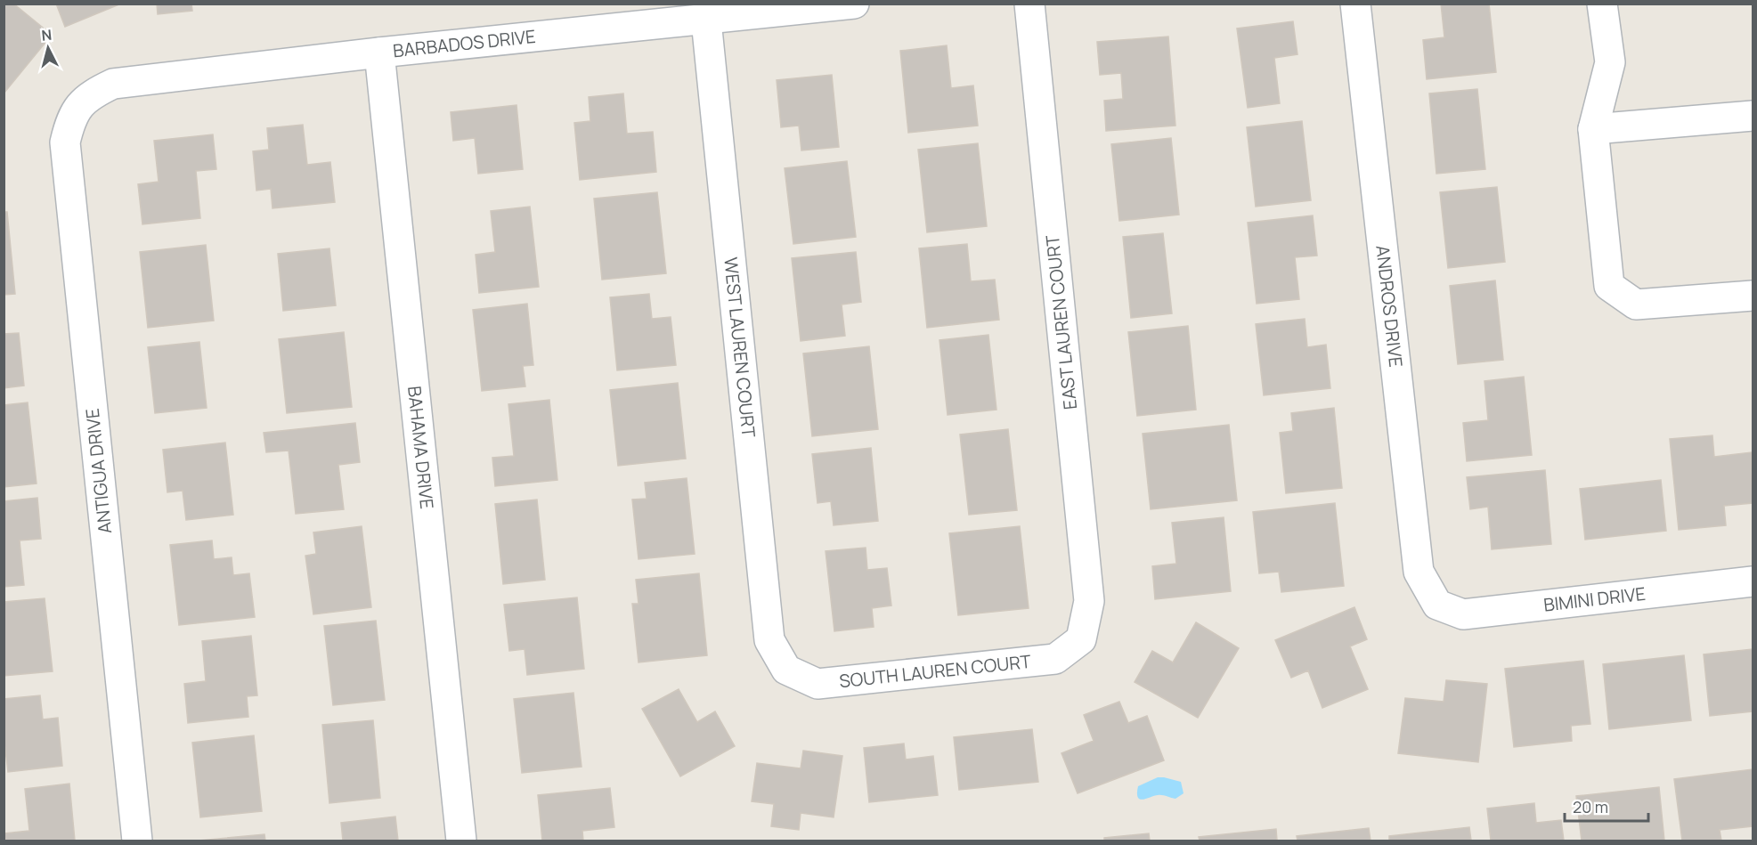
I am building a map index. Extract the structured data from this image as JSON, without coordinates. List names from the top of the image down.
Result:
{
  "streets": {
    "street": [
      "BARBADOS DRIVE",
      "ANDROS DRIVE",
      "EAST LAUREN COURT",
      "WEST LAUREN COURT",
      "BAHAMA DRIVE",
      "ANTIGUA DRIVE",
      "BIMINI DRIVE",
      "SOUTH LAUREN COURT"
    ]
  },
  "crossings": [
    ["BARBADOS DRIVE", "WEST LAUREN COURT"],
    ["BARBADOS DRIVE", "BAHAMA DRIVE"],
    ["BARBADOS DRIVE", "ANTIGUA DRIVE"],
    ["ANDROS DRIVE", "BIMINI DRIVE"],
    ["EAST LAUREN COURT", "SOUTH LAUREN COURT"],
    ["WEST LAUREN COURT", "SOUTH LAUREN COURT"]
  ],
  "scale_bar": "20 m",
  "north": "top"
}
